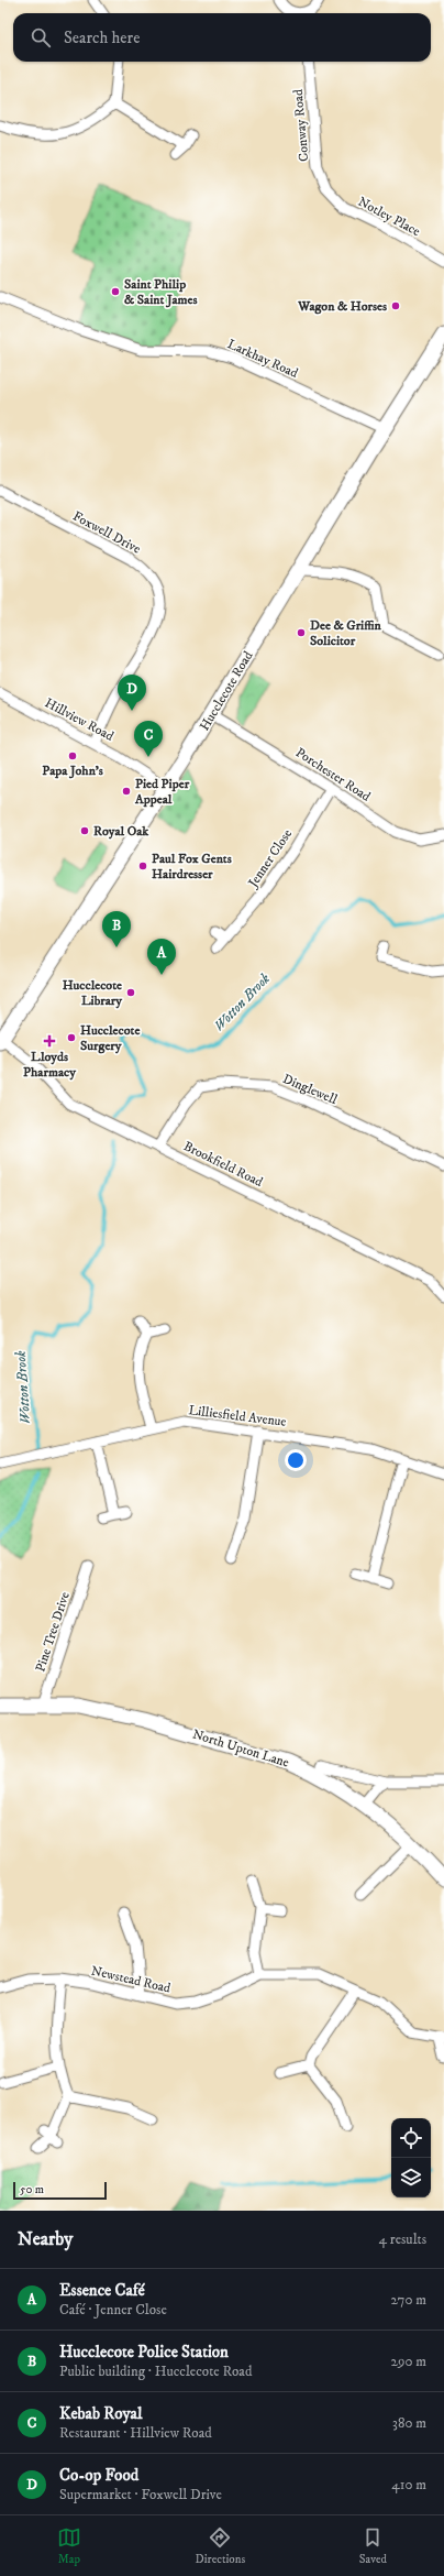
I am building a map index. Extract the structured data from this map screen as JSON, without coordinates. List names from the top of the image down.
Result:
{
  "streets": {
    "street": [
      "Conway Road",
      "Notley Place",
      "Larkhay Road",
      "Foxwell Drive",
      "Hucclecote Road",
      "Hillview Road",
      "Porchester Road",
      "Jenner Close",
      "Dinglewell",
      "Brookfield Road",
      "Lilliesfield Avenue",
      "Pine Tree Drive",
      "North Upton Lane",
      "Newstead Road"
    ]
  },
  "crossings": [
    ["Conway Road", "Notley Place"],
    ["Larkhay Road", "Hucclecote Road"],
    ["Foxwell Drive", "Hillview Road"],
    ["Hucclecote Road", "Hillview Road"],
    ["Hucclecote Road", "Porchester Road"],
    ["Hucclecote Road", "Brookfield Road"],
    ["Porchester Road", "Jenner Close"],
    ["Dinglewell", "Brookfield Road"],
    ["Pine Tree Drive", "North Upton Lane"]
  ],
  "water": ["Wotton Brook"],
  "places": {
    "other": [
      "Saint Philip & Saint James",
      "Wagon & Horses",
      "Dee & Griffin Solicitor",
      "Papa John's",
      "Pied Piper Appeal",
      "Royal Oak",
      "Paul Fox Gents Hairdresser",
      "Hucclecote Library",
      "Hucclecote Surgery"
    ],
    "health": ["Lloyds Pharmacy"]
  },
  "scale_bar": "50 m",
  "page": {
    "search": "Search here",
    "pins": [
      "D",
      "C",
      "B",
      "A"
    ],
    "scale": "50 m",
    "heading": ["Nearby", "4 results"],
    "list": [
      {
        "mark": "A",
        "name": "Essence Café",
        "note": "Café · Jenner Close",
        "value": "270 m"
      },
      {
        "mark": "B",
        "name": "Hucclecote Police Station",
        "note": "Public building · Hucclecote Road",
        "value": "290 m"
      },
      {
        "mark": "C",
        "name": "Kebab Royal",
        "note": "Restaurant · Hillview Road",
        "value": "380 m"
      },
      {
        "mark": "D",
        "name": "Co-op Food",
        "note": "Supermarket · Foxwell Drive",
        "value": "410 m"
      }
    ],
    "nav": ["Map", "Directions", "Saved"]
  }
}
